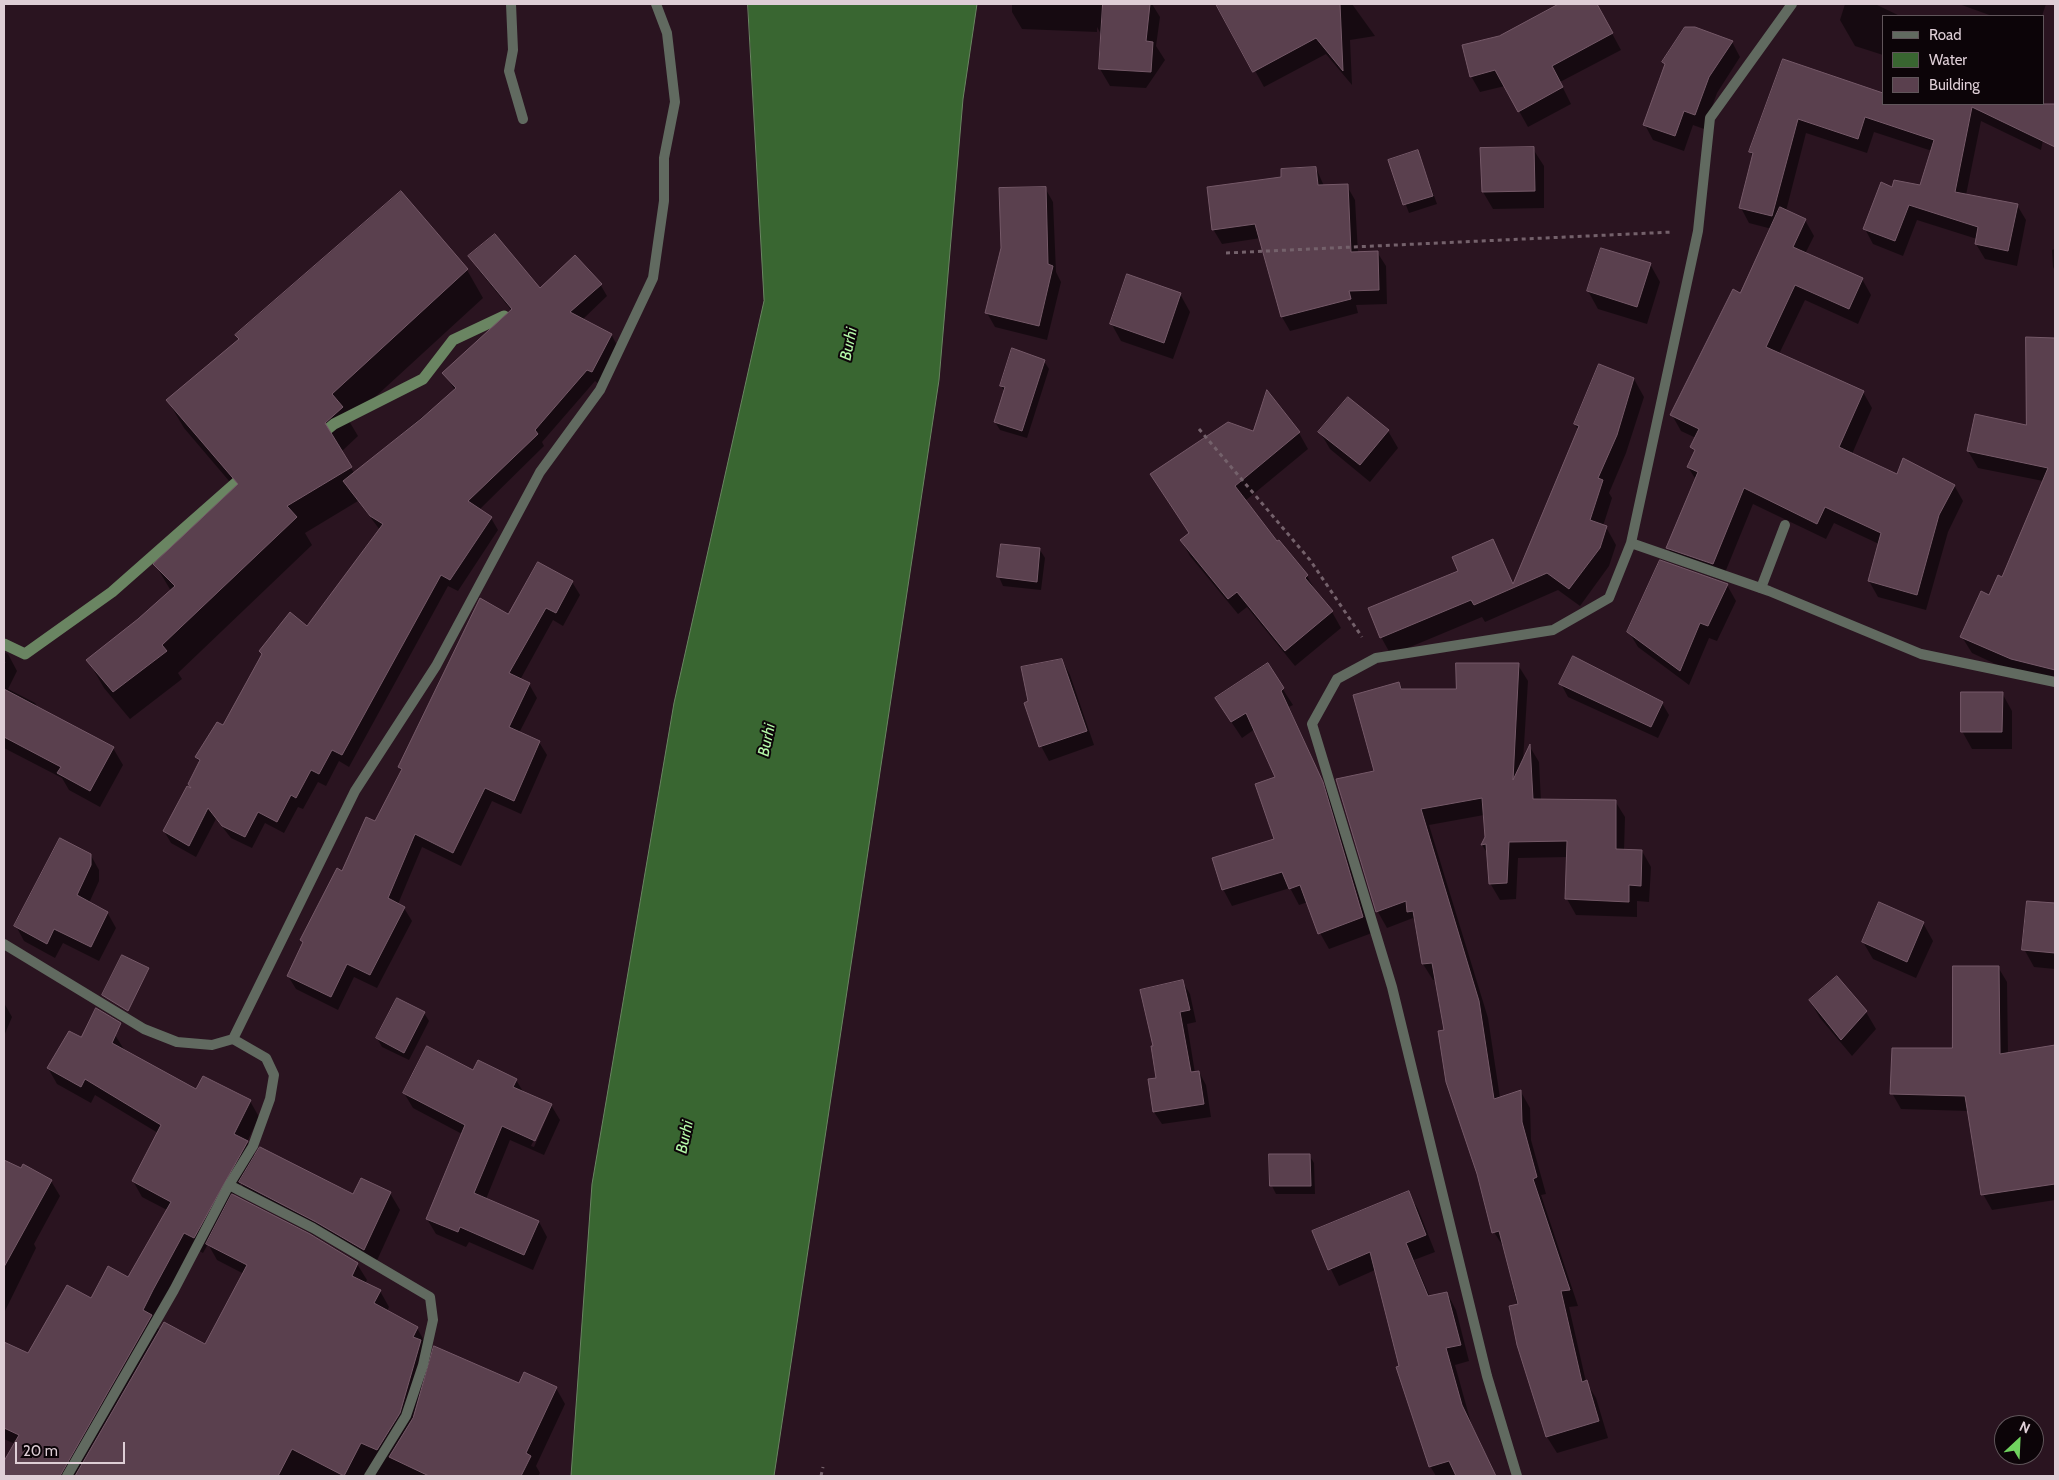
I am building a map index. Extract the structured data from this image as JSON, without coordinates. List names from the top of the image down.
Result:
{
  "water": ["Burhi"],
  "legend": ["Road", "Water", "Building"],
  "scale_bar": "20 m",
  "north": "top right"
}
